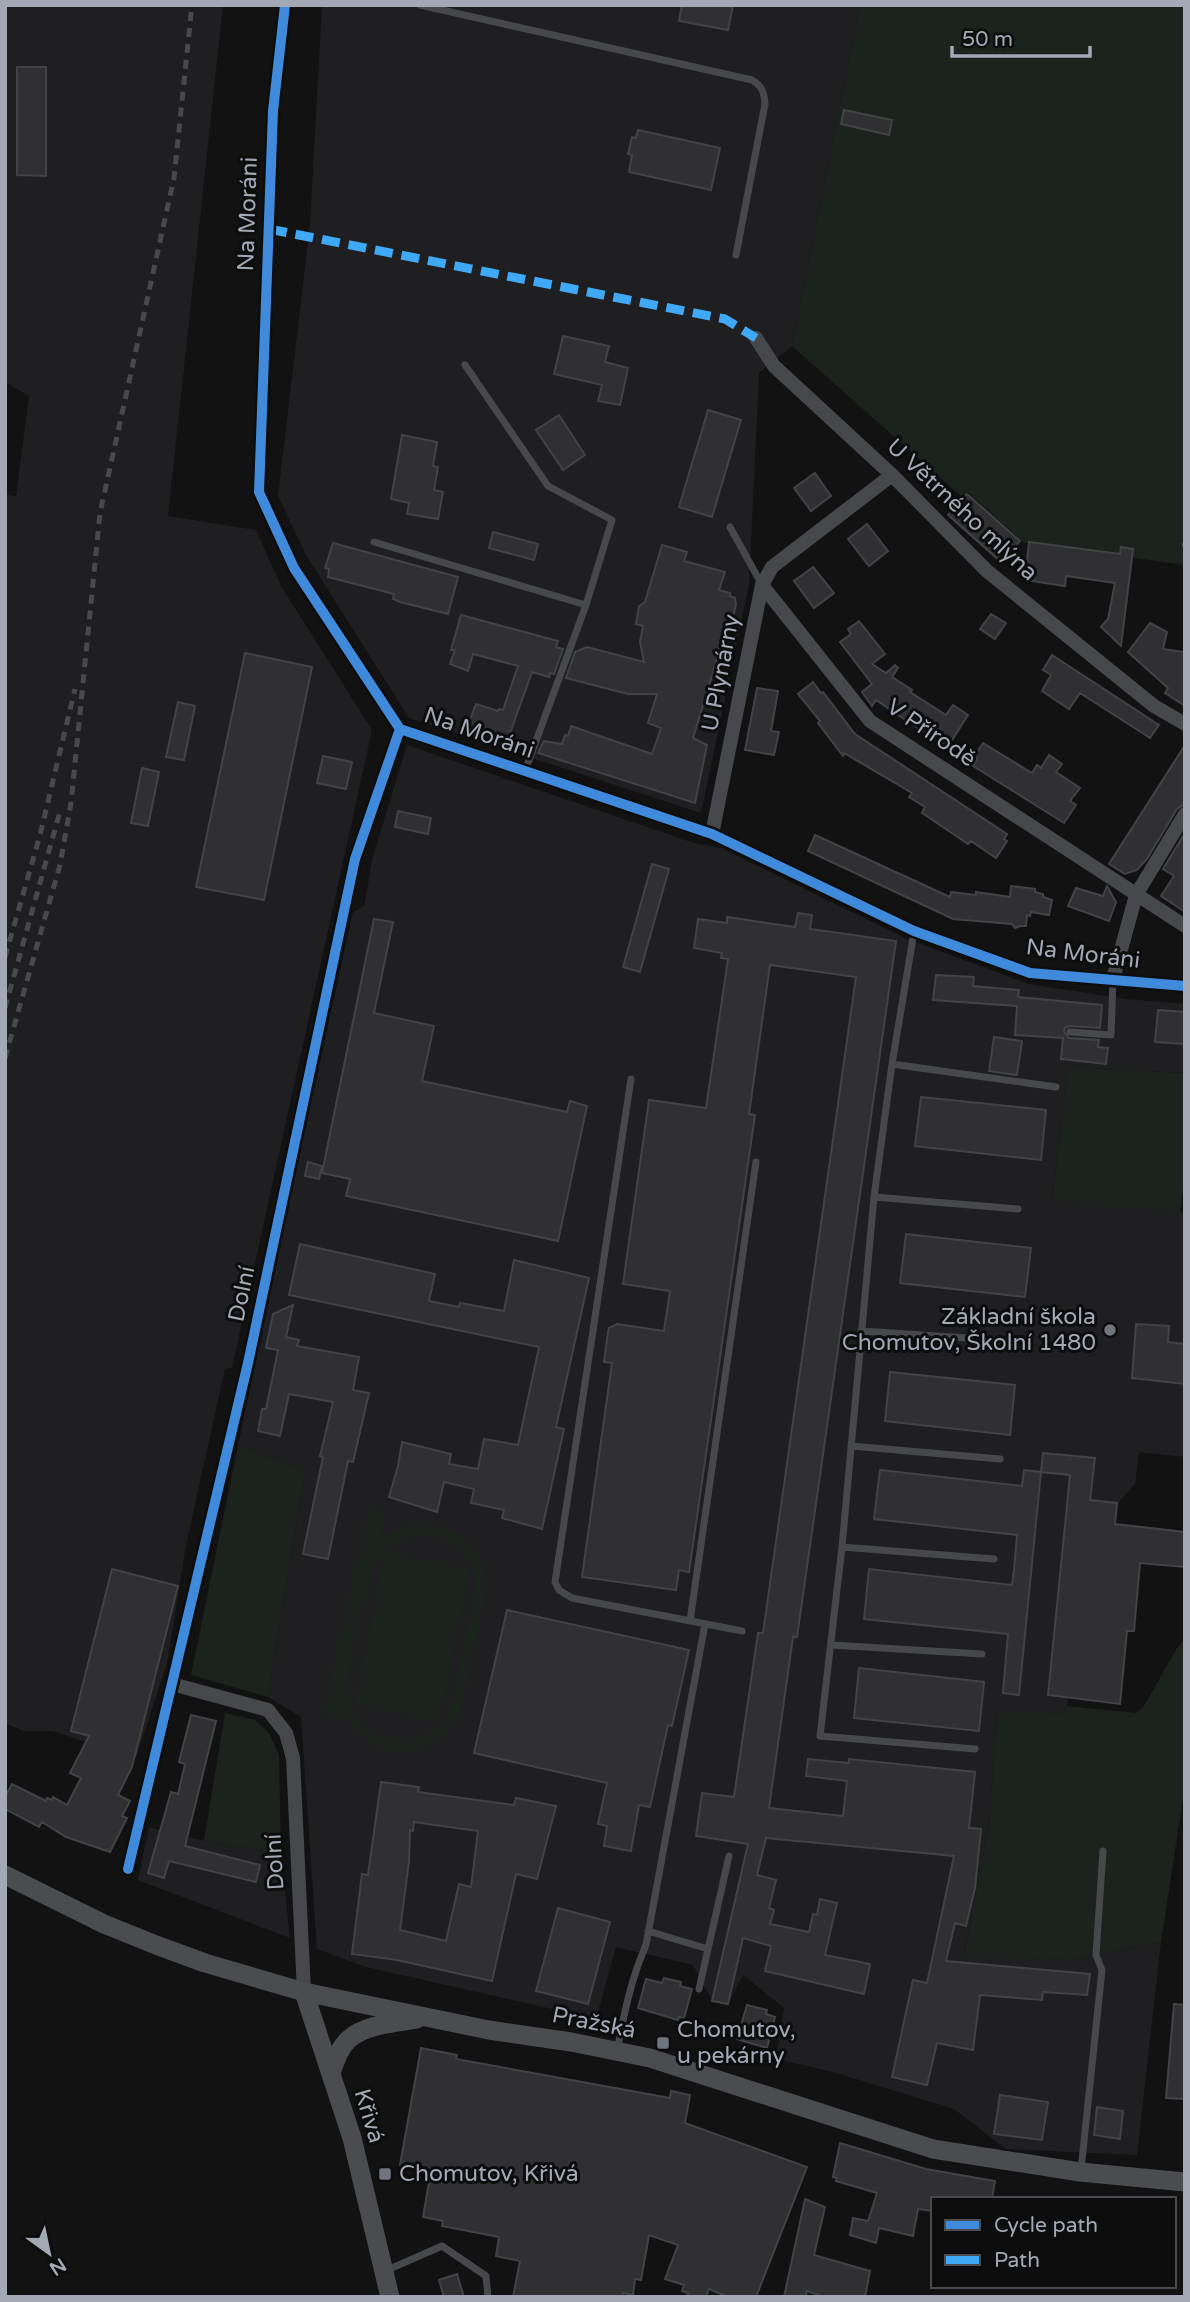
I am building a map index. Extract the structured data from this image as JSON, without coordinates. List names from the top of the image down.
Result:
{
  "streets": {
    "main road": ["Pražská", "Křivá"],
    "street": [
      "Na Moráni",
      "U Větrného mlýna",
      "U Plynárny",
      "V Přírodě",
      "Dolní"
    ]
  },
  "crossings": [
    ["Na Moráni", "U Plynárny"],
    ["Na Moráni", "Dolní"],
    ["U Plynárny", "V Přírodě"],
    ["Dolní", "Pražská"],
    ["Dolní", "Křivá"],
    ["Pražská", "Křivá"]
  ],
  "places": {
    "other": ["Základní škola Chomutov, Školní 1480"],
    "transit": ["Chomutov, u pekárny", "Chomutov, Křivá"]
  },
  "legend": ["Cycle path", "Path"],
  "scale_bar": "50 m",
  "north": "bottom right"
}
